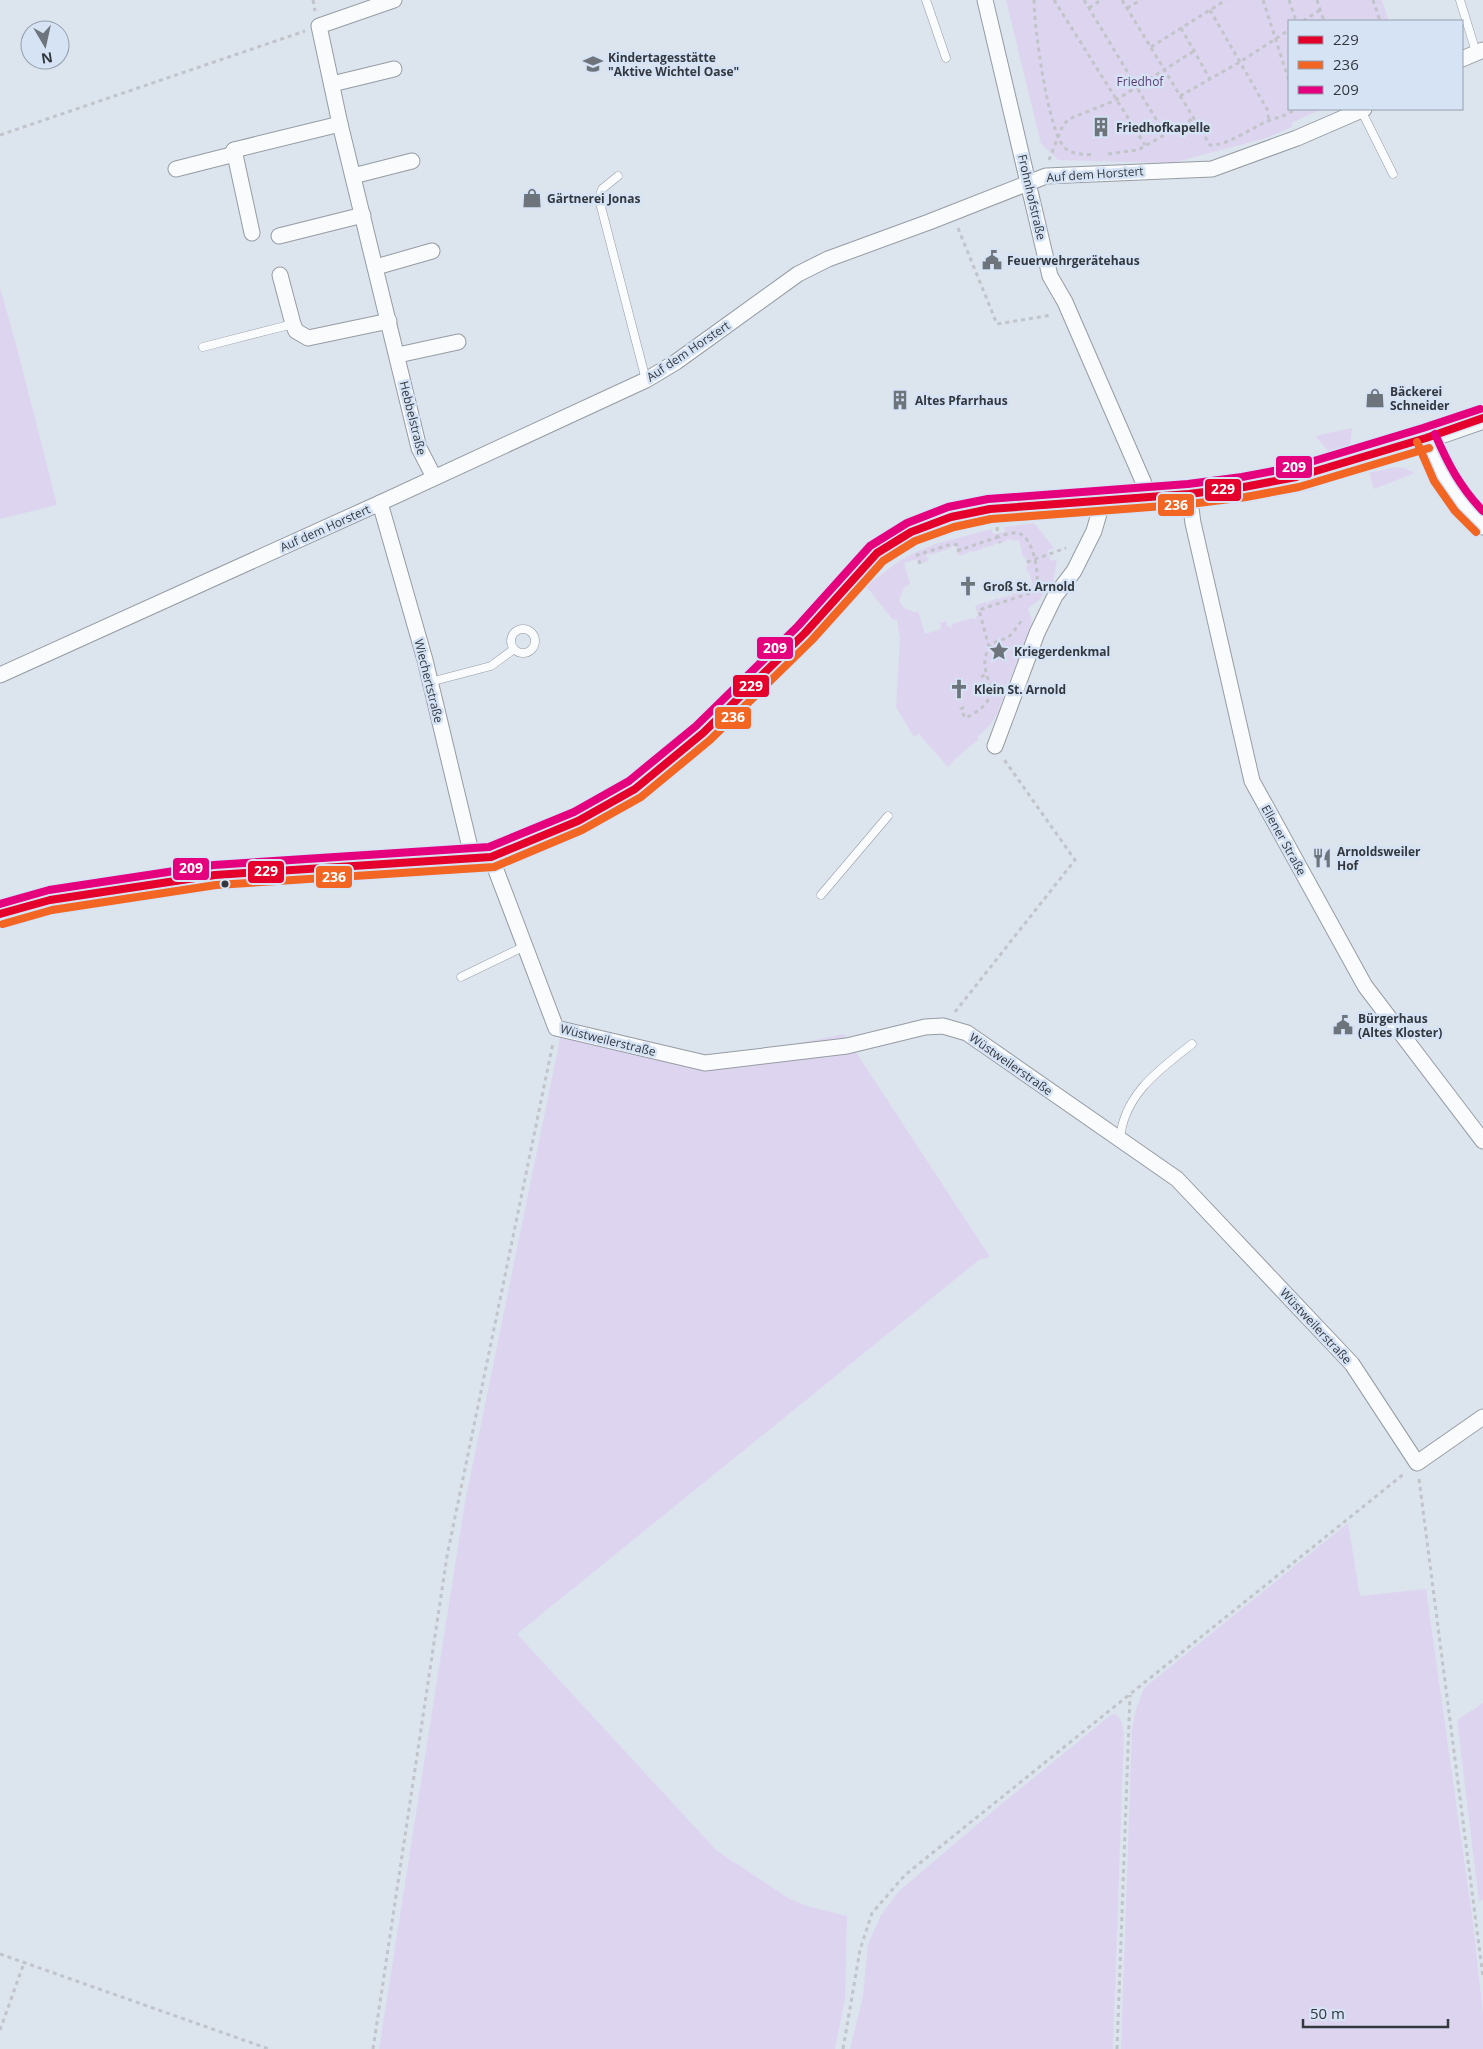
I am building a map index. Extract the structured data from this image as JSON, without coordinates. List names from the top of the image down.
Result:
{
  "streets": {
    "street": [
      "Auf dem Horstert",
      "Frohnhofstraße",
      "Hebbelstraße",
      "Wiechertstraße",
      "Ellener Straße",
      "Wüstweilerstraße"
    ]
  },
  "crossings": [
    ["Auf dem Horstert", "Frohnhofstraße"],
    ["Auf dem Horstert", "Hebbelstraße"],
    ["Auf dem Horstert", "Wiechertstraße"],
    ["Wiechertstraße", "Wüstweilerstraße"]
  ],
  "parks": ["Friedhof"],
  "places": {
    "school or university": ["Kindertagesstätte \"Aktive Wichtel Oase\""],
    "building": ["Friedhofkapelle", "Altes Pfarrhaus"],
    "shop": ["Gärtnerei Jonas", "Bäckerei Schneider"],
    "public building": ["Feuerwehrgerätehaus", "Bürgerhaus (Altes Kloster)"],
    "church": ["Groß St. Arnold", "Klein St. Arnold"],
    "place": ["Kriegerdenkmal"],
    "restaurant": ["Arnoldsweiler Hof"]
  },
  "lines": ["transit line 209", "transit line 229", "transit line 236"],
  "legend": ["229", "236", "209"],
  "scale_bar": "50 m",
  "north": "bottom"
}
